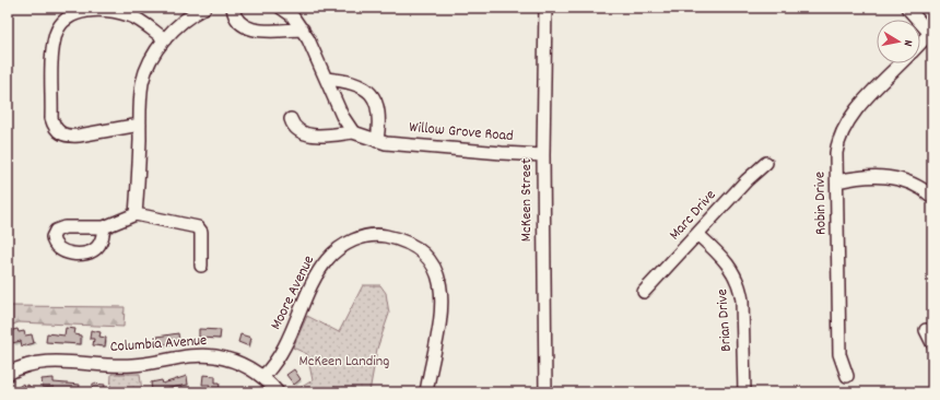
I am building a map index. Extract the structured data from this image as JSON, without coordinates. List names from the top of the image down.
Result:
{
  "streets": {
    "street": [
      "Willow Grove Road",
      "McKeen Street",
      "Robin Drive",
      "Marc Drive",
      "Moore Avenue",
      "Brian Drive",
      "Columbia Avenue"
    ]
  },
  "crossings": [
    ["Willow Grove Road", "McKeen Street"],
    ["Marc Drive", "Brian Drive"],
    ["Moore Avenue", "Columbia Avenue"]
  ],
  "parks": ["McKeen Landing"],
  "north": "right"
}
